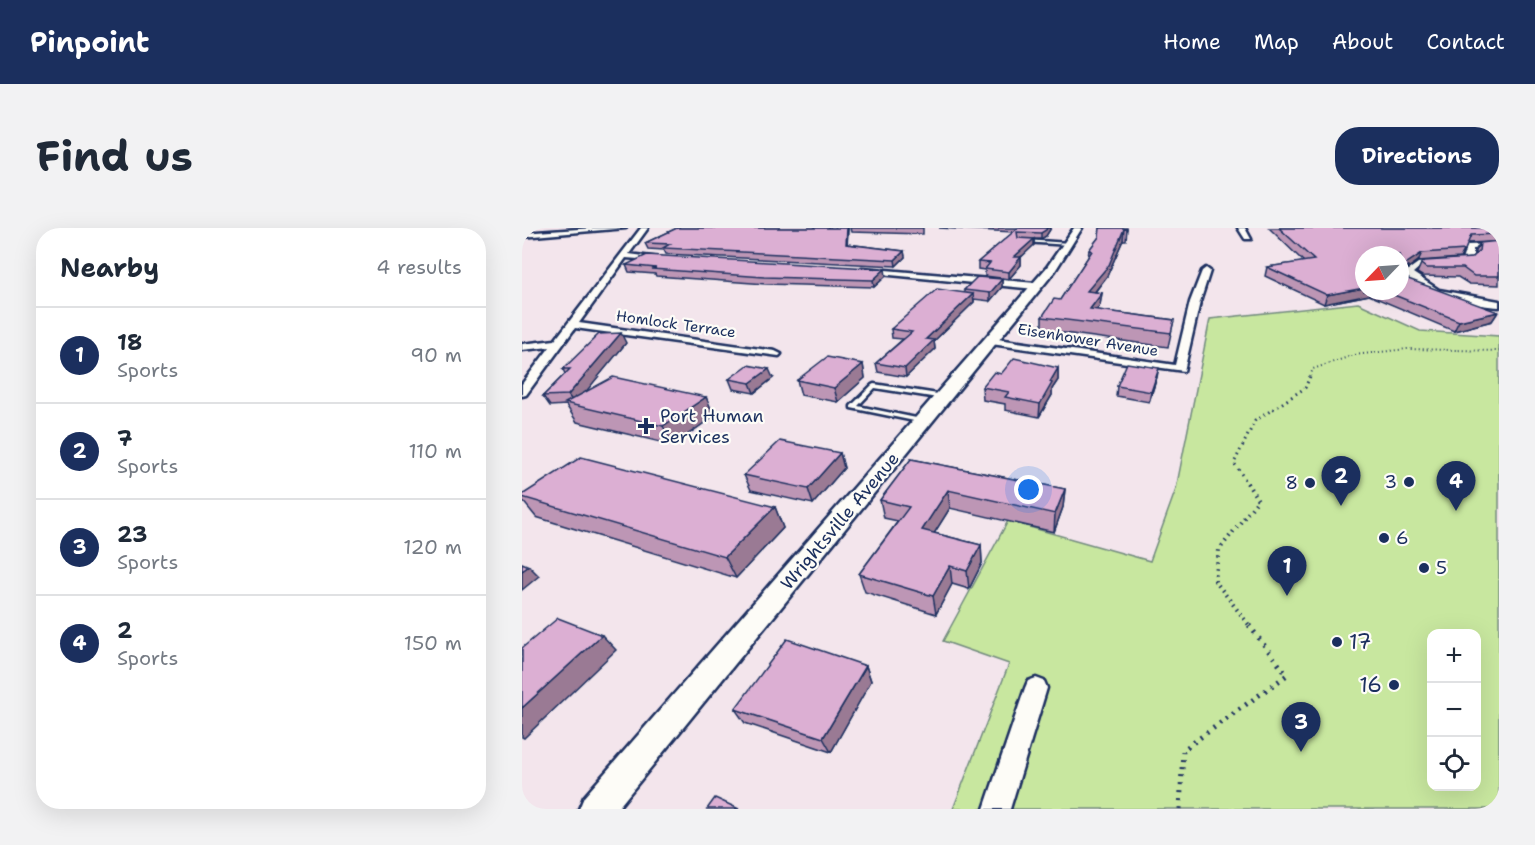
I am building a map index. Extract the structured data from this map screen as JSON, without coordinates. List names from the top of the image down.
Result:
{
  "streets": {
    "street": ["Homlock Terrace", "Eisenhower Avenue", "Wrightsville Avenue"]
  },
  "crossings": [
    ["Eisenhower Avenue", "Wrightsville Avenue"]
  ],
  "places": {
    "health": ["Port Human Services"],
    "other": [
      "3",
      "8",
      "6",
      "5",
      "17",
      "16"
    ]
  },
  "north": "bottom left",
  "page": {
    "header": "Pinpoint",
    "nav": [
      "Home",
      "Map",
      "About",
      "Contact"
    ],
    "buttons": "Directions",
    "title": "Find us",
    "heading": ["Nearby", "4 results"],
    "list": [
      {
        "mark": "1",
        "name": "18",
        "note": "Sports",
        "value": "90 m"
      },
      {
        "mark": "2",
        "name": "7",
        "note": "Sports",
        "value": "110 m"
      },
      {
        "mark": "3",
        "name": "23",
        "note": "Sports",
        "value": "120 m"
      },
      {
        "mark": "4",
        "name": "2",
        "note": "Sports",
        "value": "150 m"
      }
    ],
    "pins": [
      "2",
      "4",
      "1",
      "3"
    ],
    "map_buttons": ["+", "−"]
  }
}
